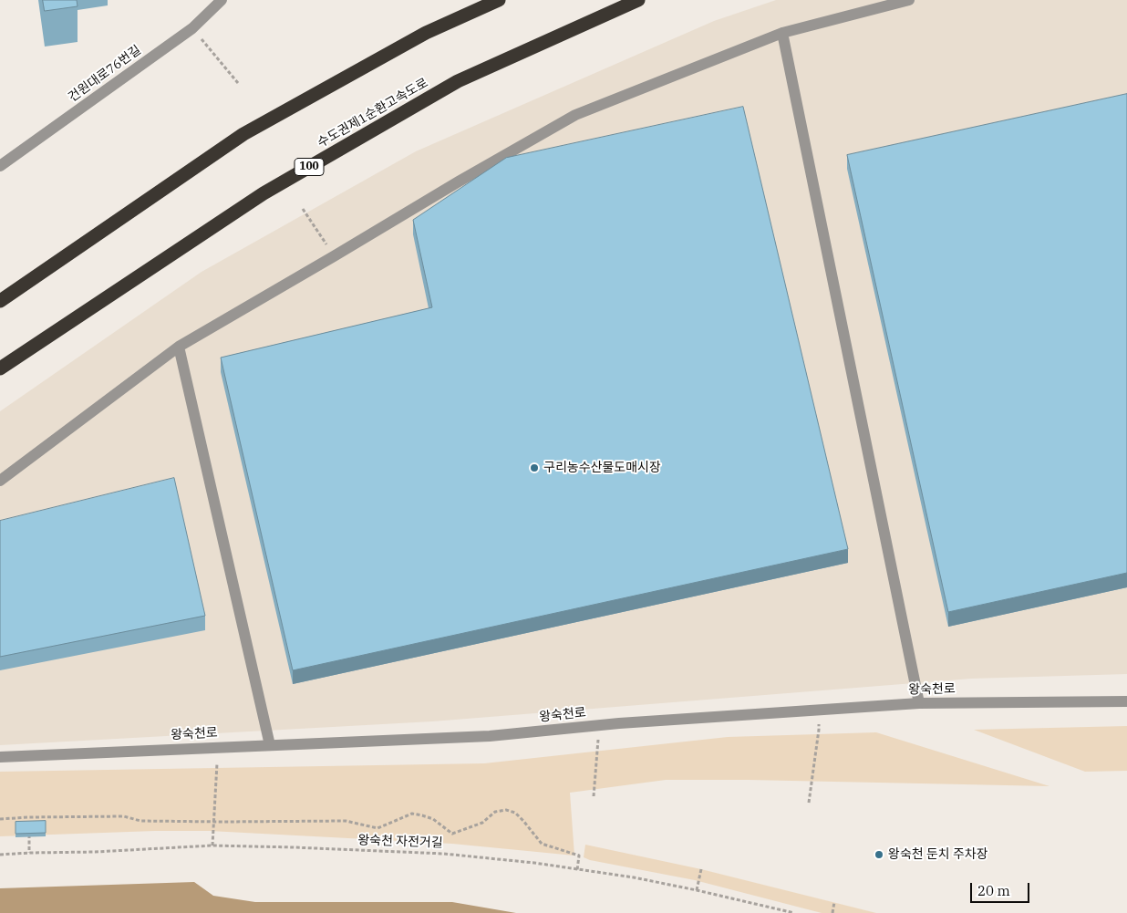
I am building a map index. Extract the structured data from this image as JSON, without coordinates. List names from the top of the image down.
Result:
{
  "streets": {
    "highway": ["수도권제1순환고속도로", "100"],
    "street": ["건원대로76번길", "왕숙천로"],
    "path": ["왕숙천 자전거길"]
  },
  "places": ["구리농수산물도매시장", "왕숙천 둔치 주차장"],
  "scale_bar": "20 m"
}
